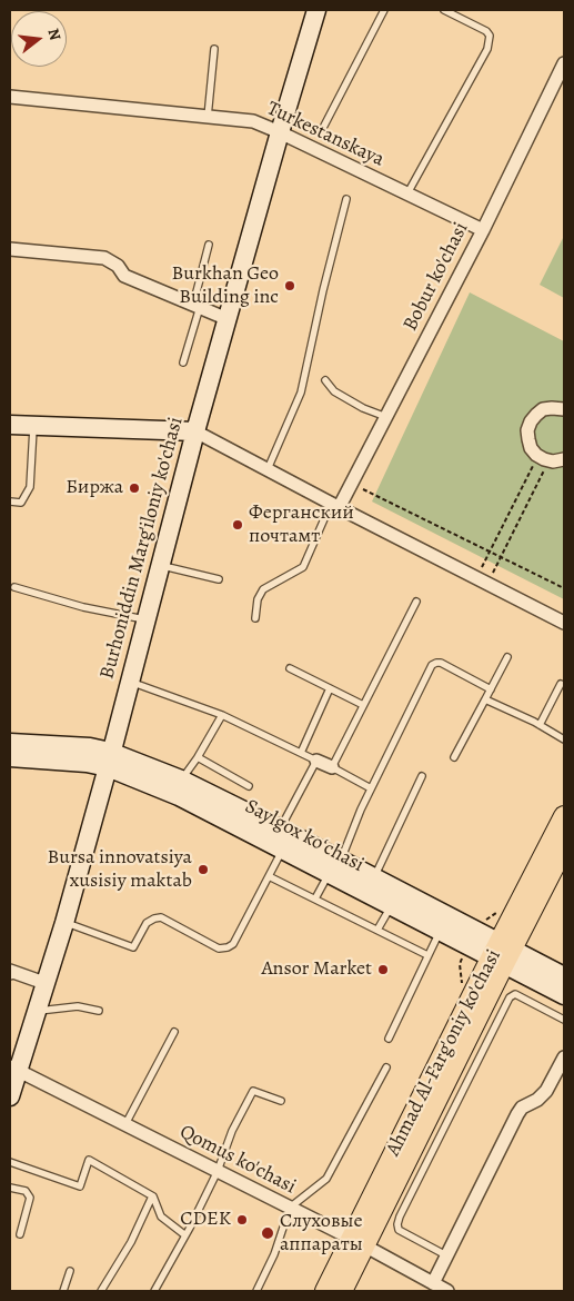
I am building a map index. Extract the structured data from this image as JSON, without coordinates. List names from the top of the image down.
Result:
{
  "streets": {
    "main road": ["Ahmad Al-Farg'oniy ko'chasi"],
    "street": [
      "Turkestanskaya",
      "Bobur ko'chasi",
      "Burhoniddin Marg'iloniy ko'chasi",
      "Saylgox koʻchasi",
      "Qomus ko'chasi"
    ]
  },
  "crossings": [
    ["Turkestanskaya", "Bobur ko'chasi"],
    ["Turkestanskaya", "Burhoniddin Marg'iloniy ko'chasi"],
    ["Burhoniddin Marg'iloniy ko'chasi", "Saylgox koʻchasi"],
    ["Burhoniddin Marg'iloniy ko'chasi", "Qomus ko'chasi"],
    ["Saylgox koʻchasi", "Ahmad Al-Farg'oniy ko'chasi"],
    ["Ahmad Al-Farg'oniy ko'chasi", "Qomus ko'chasi"]
  ],
  "places": [
    "Burkhan Geo Building inc",
    "Биржа",
    "Ферганский почтамт",
    "Bursa innovatsiya xusisiy maktab",
    "Ansor Market",
    "CDEK",
    "Слуховые аппараты"
  ],
  "north": "right"
}
